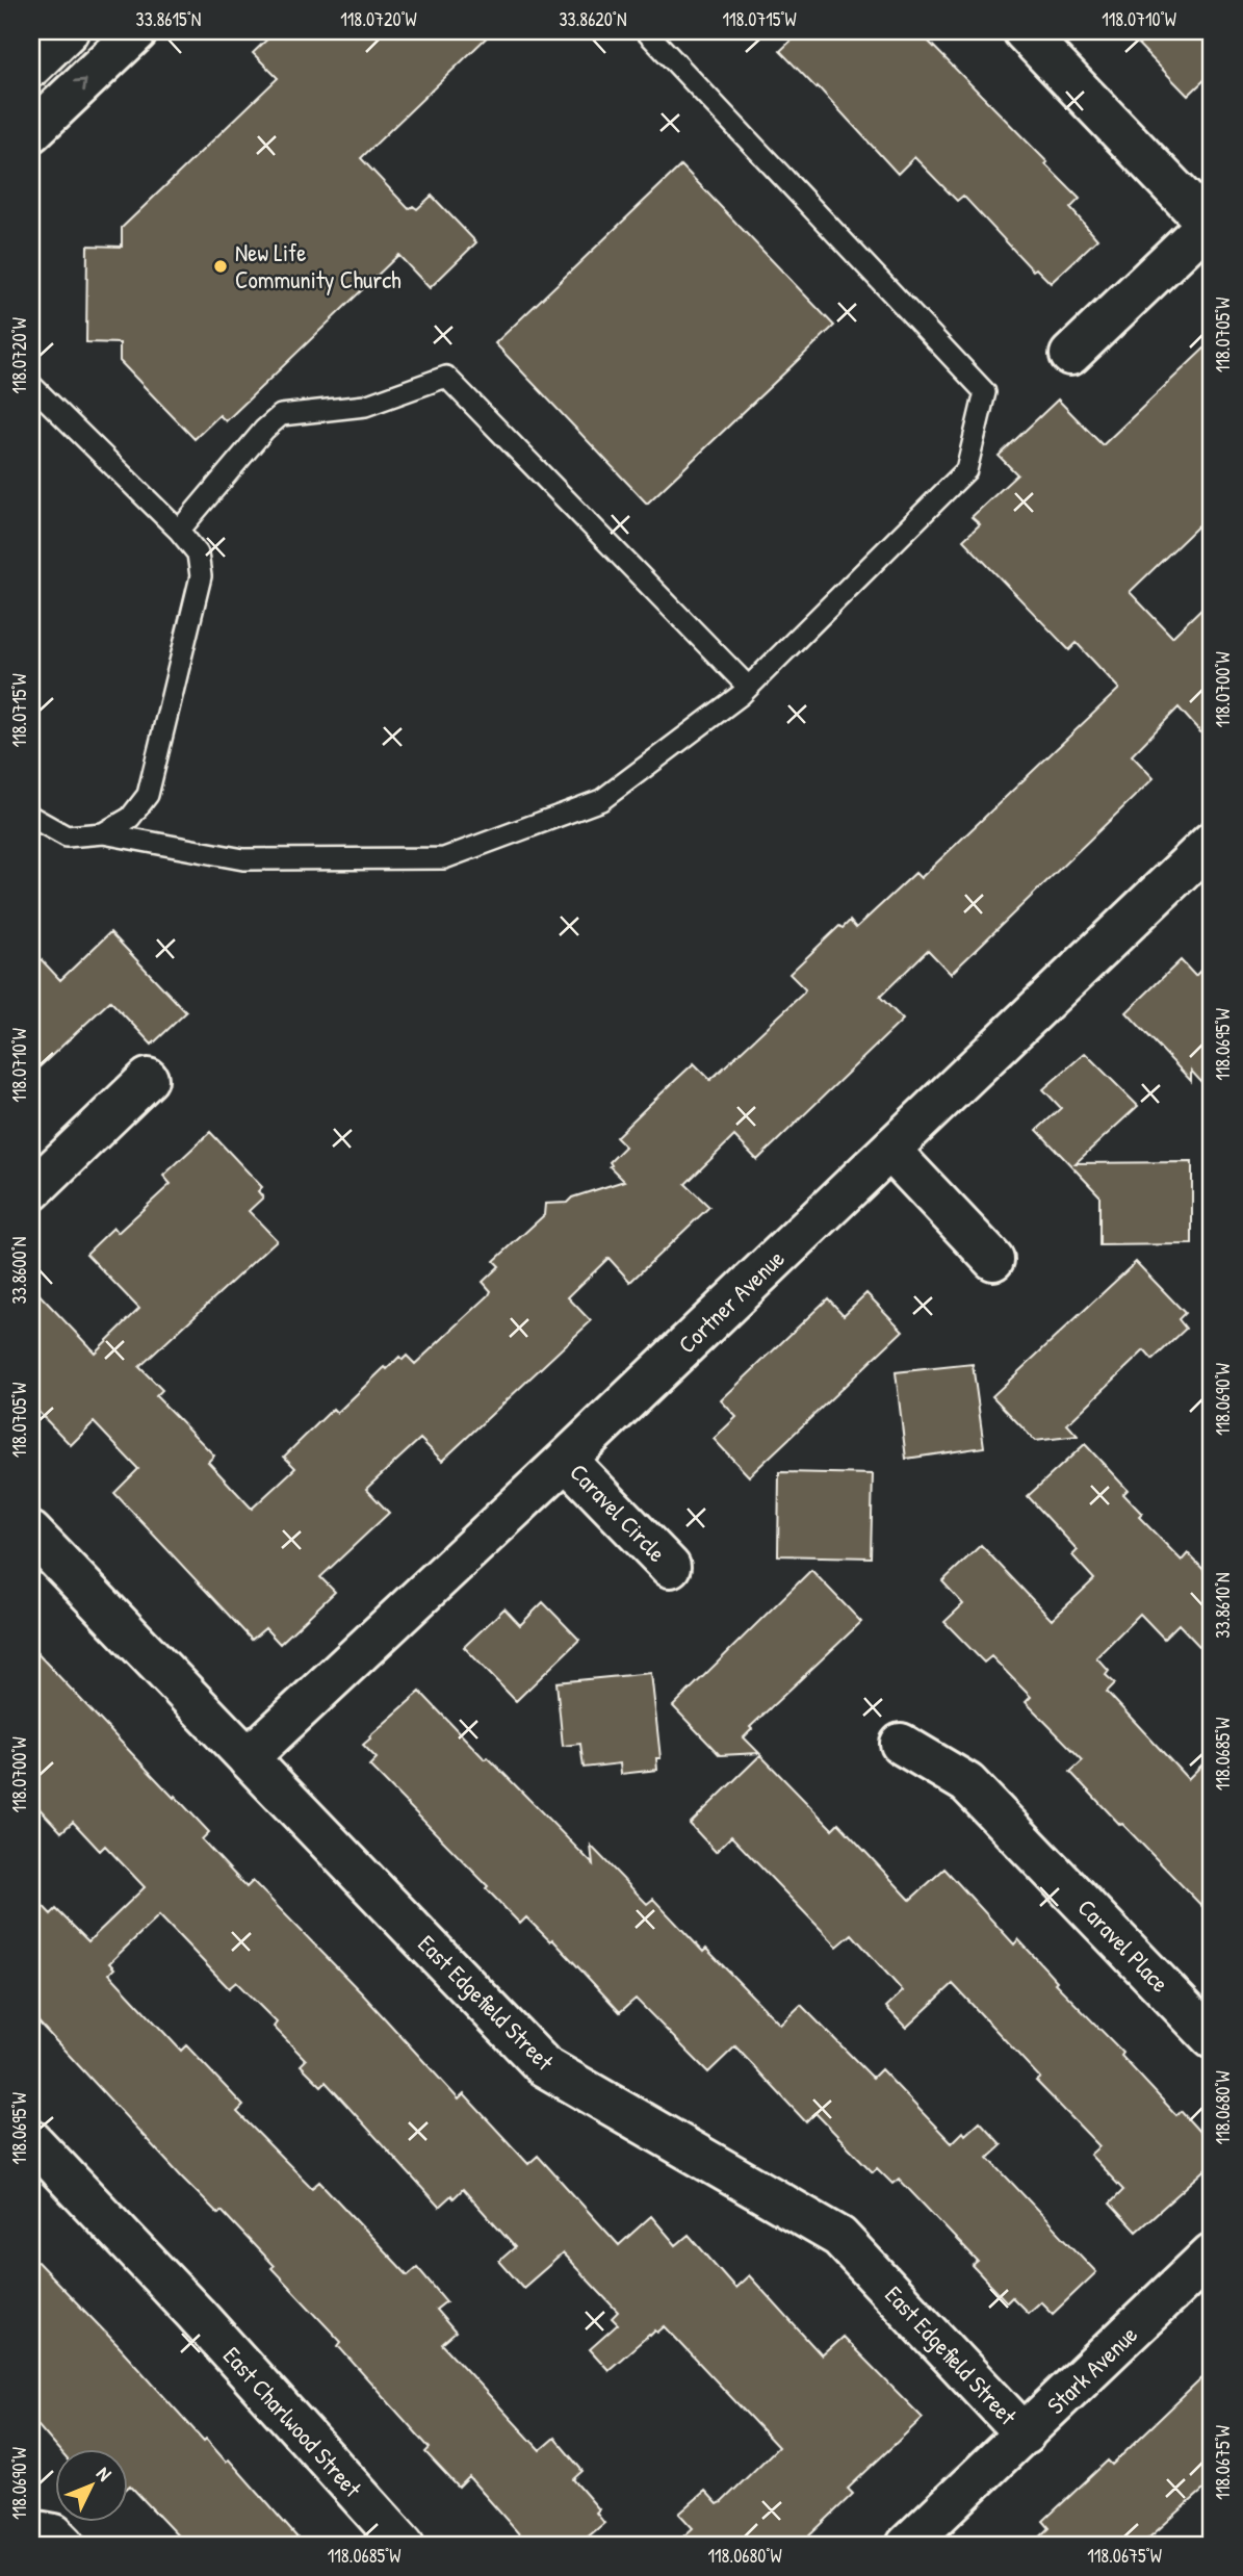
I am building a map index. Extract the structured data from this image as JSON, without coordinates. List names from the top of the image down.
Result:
{
  "streets": {
    "street": [
      "Cortner Avenue",
      "Caravel Circle",
      "Caravel Place",
      "East Edgefield Street",
      "Stark Avenue",
      "East Charlwood Street"
    ]
  },
  "crossings": [
    ["Cortner Avenue", "Caravel Circle"],
    ["Cortner Avenue", "East Edgefield Street"],
    ["East Edgefield Street", "Stark Avenue"]
  ],
  "places": ["New Life Community Church"],
  "north": "top right",
  "coordinates": [
    "33.8615°N",
    "118.0720°W",
    "33.8620°N",
    "118.0715°W",
    "118.0710°W",
    "118.0705°W",
    "118.0700°W",
    "118.0695°W",
    "33.8600°N",
    "118.0690°W",
    "33.8610°N",
    "118.0685°W",
    "118.0680°W",
    "118.0675°W"
  ]
}
